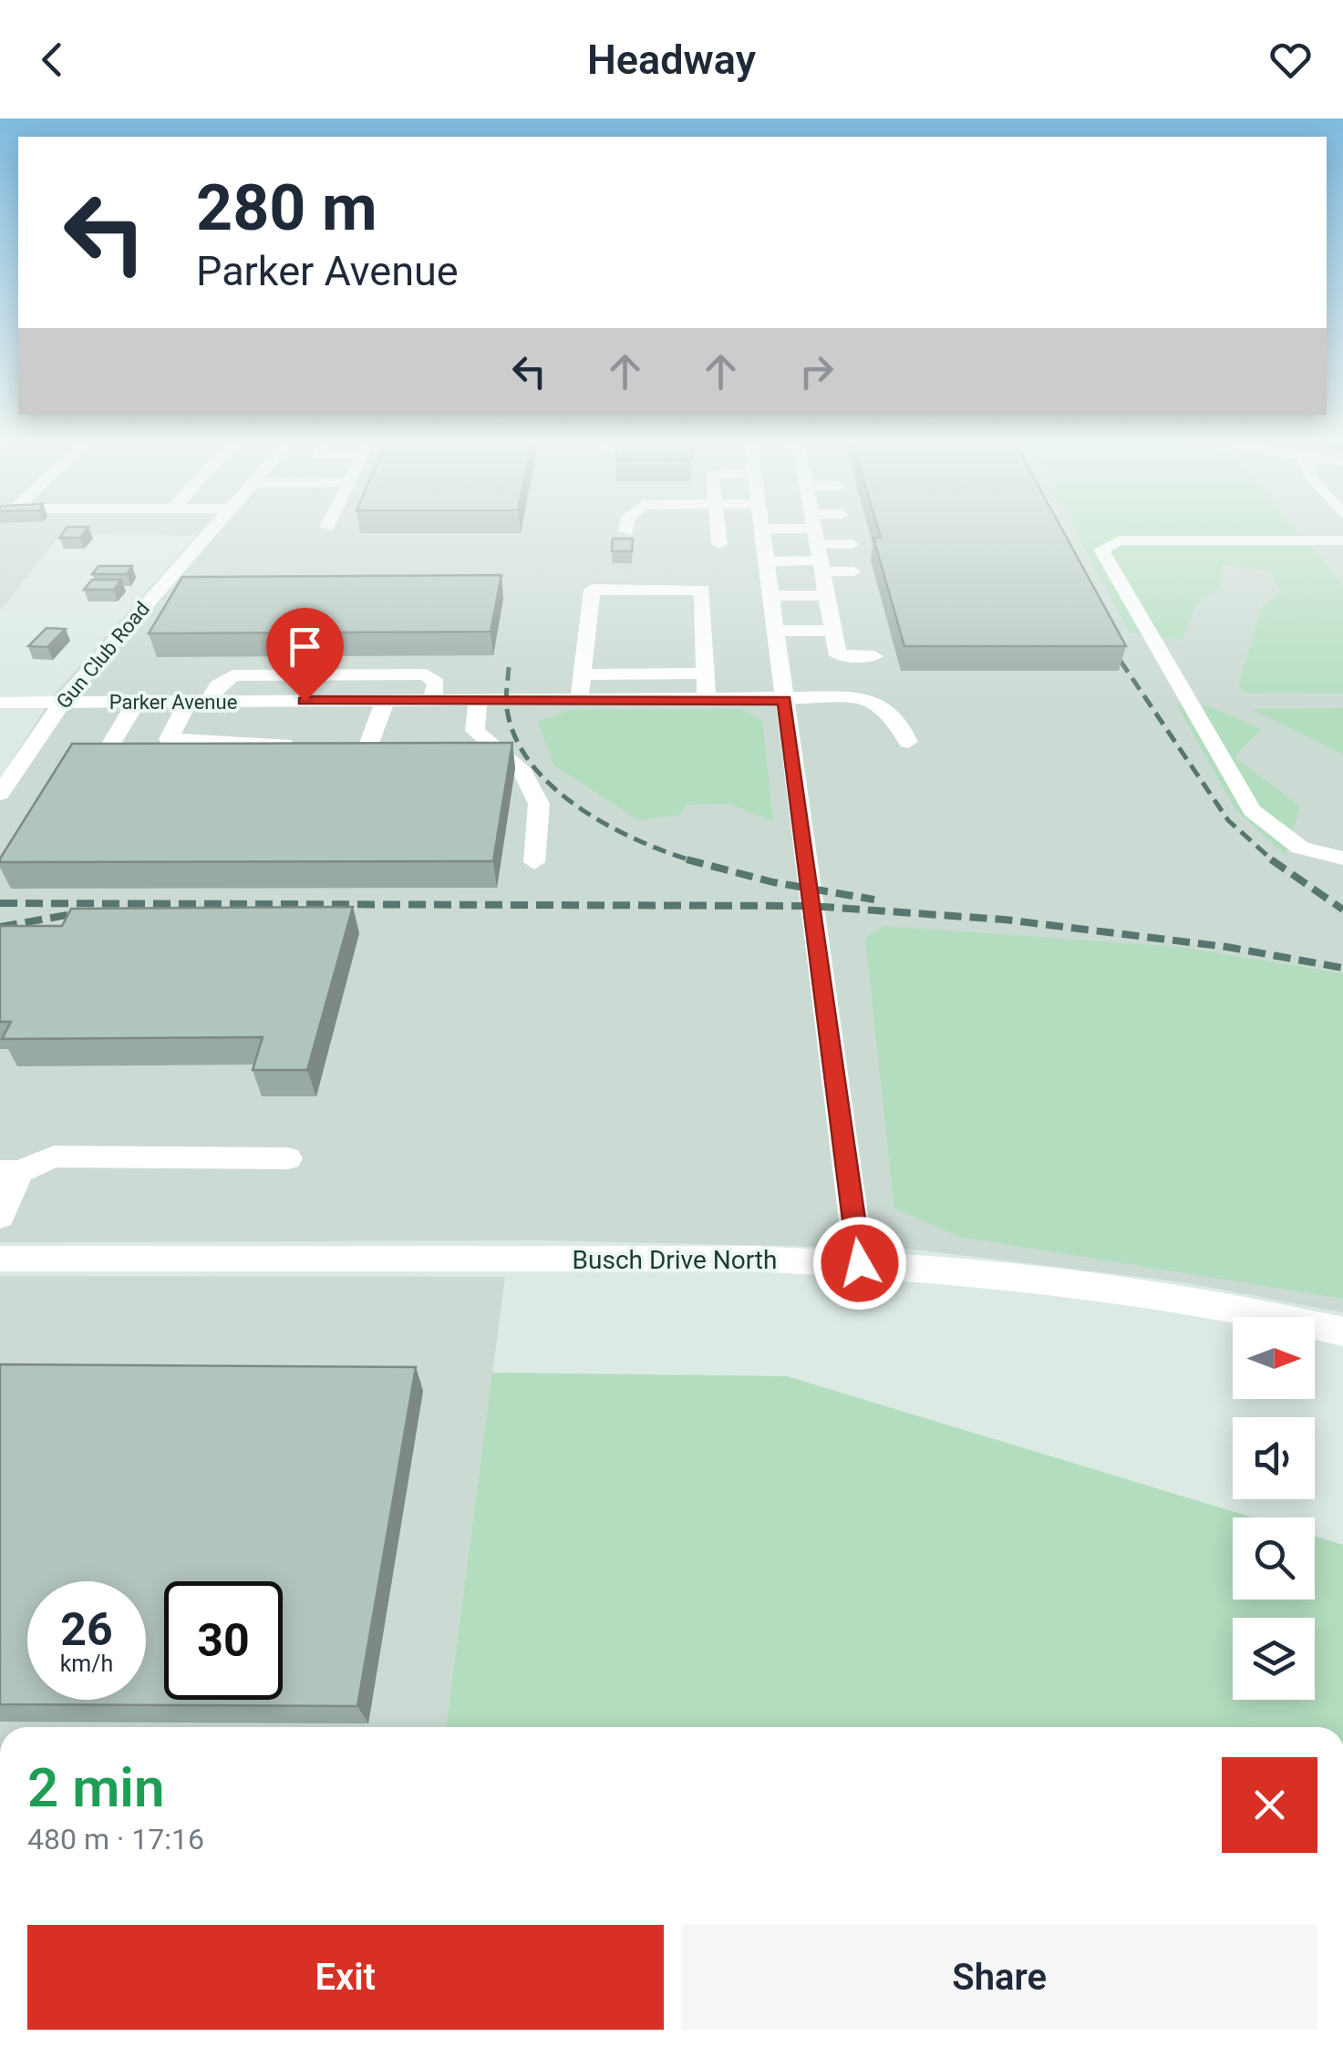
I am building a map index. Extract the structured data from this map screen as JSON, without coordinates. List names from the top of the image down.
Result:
{
  "streets": {
    "street": ["Gun Club Road", "Parker Avenue", "Busch Drive North"]
  },
  "crossings": [
    ["Gun Club Road", "Parker Avenue"]
  ],
  "north": "right",
  "page": {
    "header": "Headway",
    "turn": ["280 m", "Parker Avenue"],
    "speed": "26 km/h",
    "limit": "30",
    "heading": ["2 min", "480 m · 17:16"],
    "buttons": ["Exit", "Share"]
  }
}
